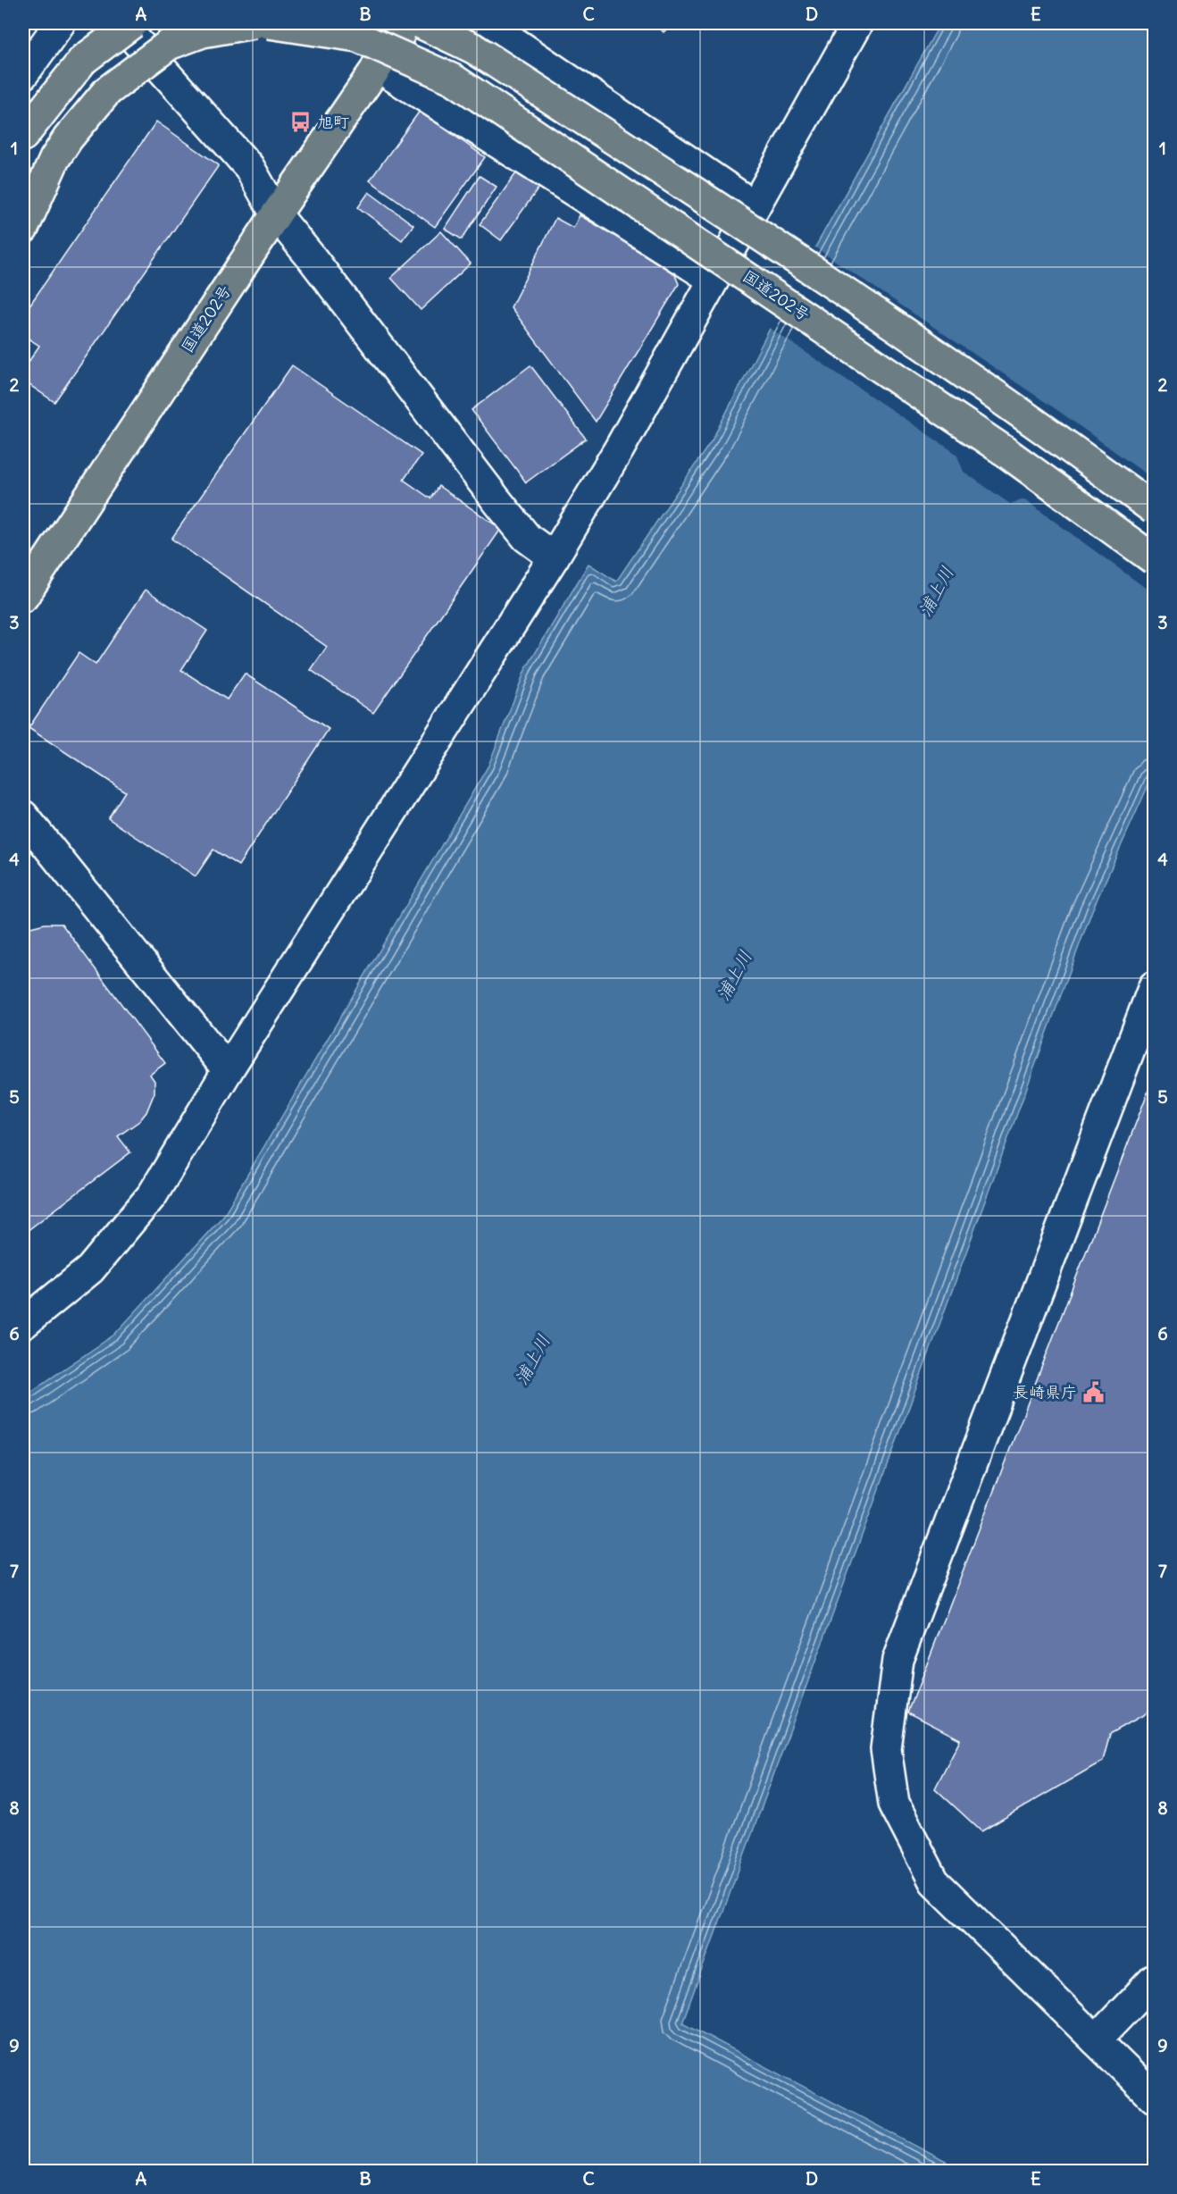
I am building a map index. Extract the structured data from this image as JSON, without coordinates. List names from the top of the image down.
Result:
{
  "streets": {
    "highway": ["国道202号"]
  },
  "water": ["浦上川"],
  "places": {
    "bus stop": ["旭町"],
    "public building": ["長崎県庁"]
  },
  "grid": {
    "columns": [
      "A",
      "B",
      "C",
      "D",
      "E"
    ],
    "rows": [
      "1",
      "2",
      "3",
      "4",
      "5",
      "6",
      "7",
      "8",
      "9"
    ]
  }
}
